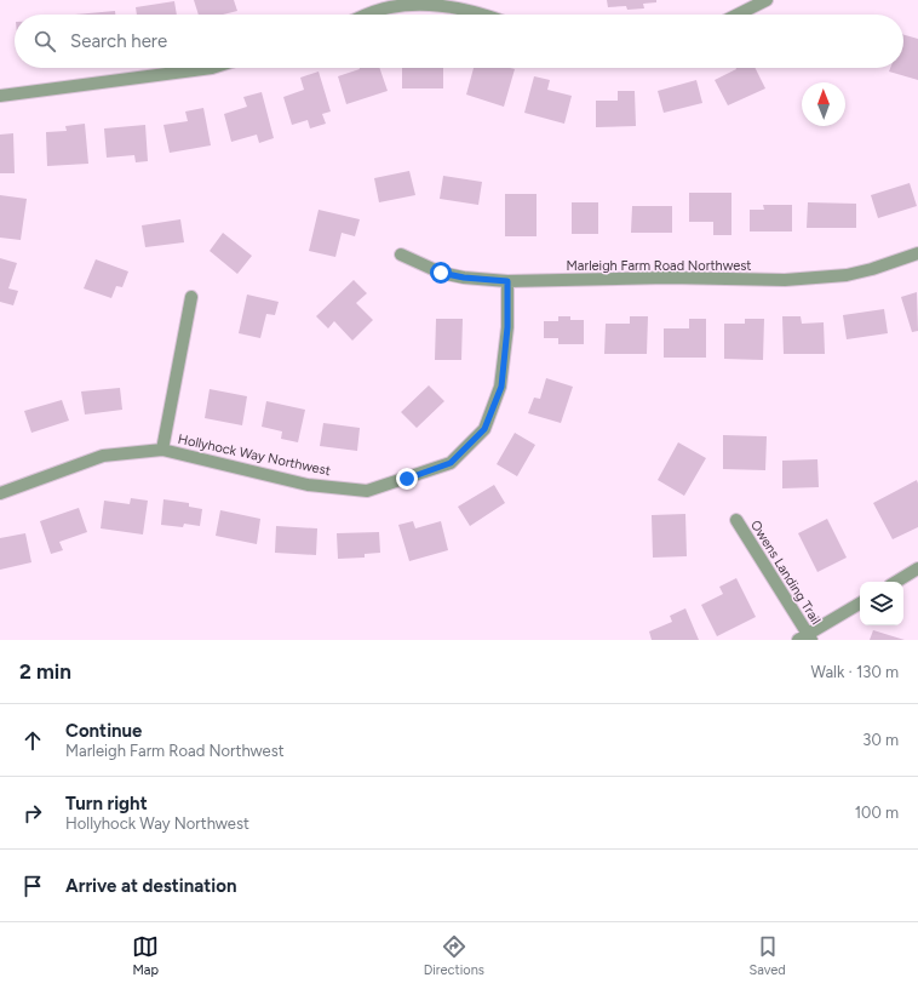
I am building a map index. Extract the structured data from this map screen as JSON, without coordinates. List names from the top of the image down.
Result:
{
  "streets": {
    "street": ["Marleigh Farm Road Northwest", "Hollyhock Way Northwest", "Owens Landing Trail"]
  },
  "crossings": [
    ["Marleigh Farm Road Northwest", "Hollyhock Way Northwest"]
  ],
  "north": "top",
  "page": {
    "search": "Search here",
    "heading": ["2 min", "Walk · 130 m"],
    "list": [
      ["Continue", "Marleigh Farm Road Northwest", "30 m"],
      ["Turn right", "Hollyhock Way Northwest", "100 m"],
      "Arrive at destination"
    ],
    "nav": ["Map", "Directions", "Saved"]
  }
}
